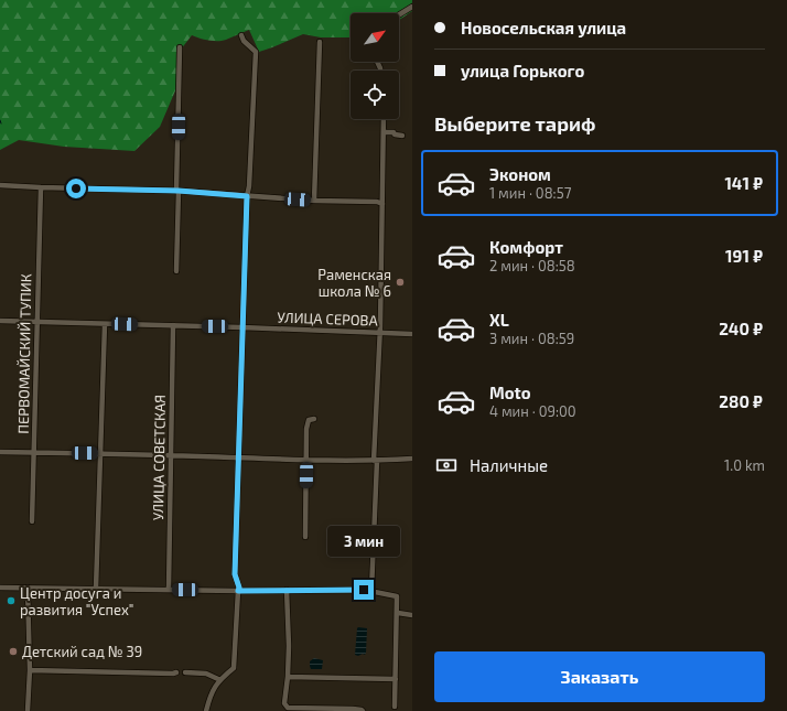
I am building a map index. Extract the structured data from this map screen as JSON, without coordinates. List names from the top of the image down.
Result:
{
  "streets": {
    "street": ["УЛИЦА СЕРОВА", "ПЕРВОМАЙСКИЙ ТУПИК", "УЛИЦА СОВЕТСКАЯ"]
  },
  "crossings": [
    ["УЛИЦА СЕРОВА", "ПЕРВОМАЙСКИЙ ТУПИК"],
    ["УЛИЦА СЕРОВА", "УЛИЦА СОВЕТСКАЯ"]
  ],
  "places": ["Раменская школа № 6", "Центр досуга и развития \"Успех\"", "Детский сад № 39"],
  "north": "top right",
  "page": {
    "banner": ["Новосельская улица", "улица Горького"],
    "heading": "Выберите тариф",
    "list": [
      {
        "name": "Эконом",
        "note": "1 мин · 08:57",
        "value": "141 ₽"
      },
      {
        "name": "Комфорт",
        "note": "2 мин · 08:58",
        "value": "191 ₽"
      },
      {
        "name": "XL",
        "note": "3 мин · 08:59",
        "value": "240 ₽"
      },
      {
        "name": "Moto",
        "note": "4 мин · 09:00",
        "value": "280 ₽"
      }
    ],
    "pay": ["Наличные", "1.0 km"],
    "bubble": "3 мин",
    "buttons": "Заказать"
  }
}
